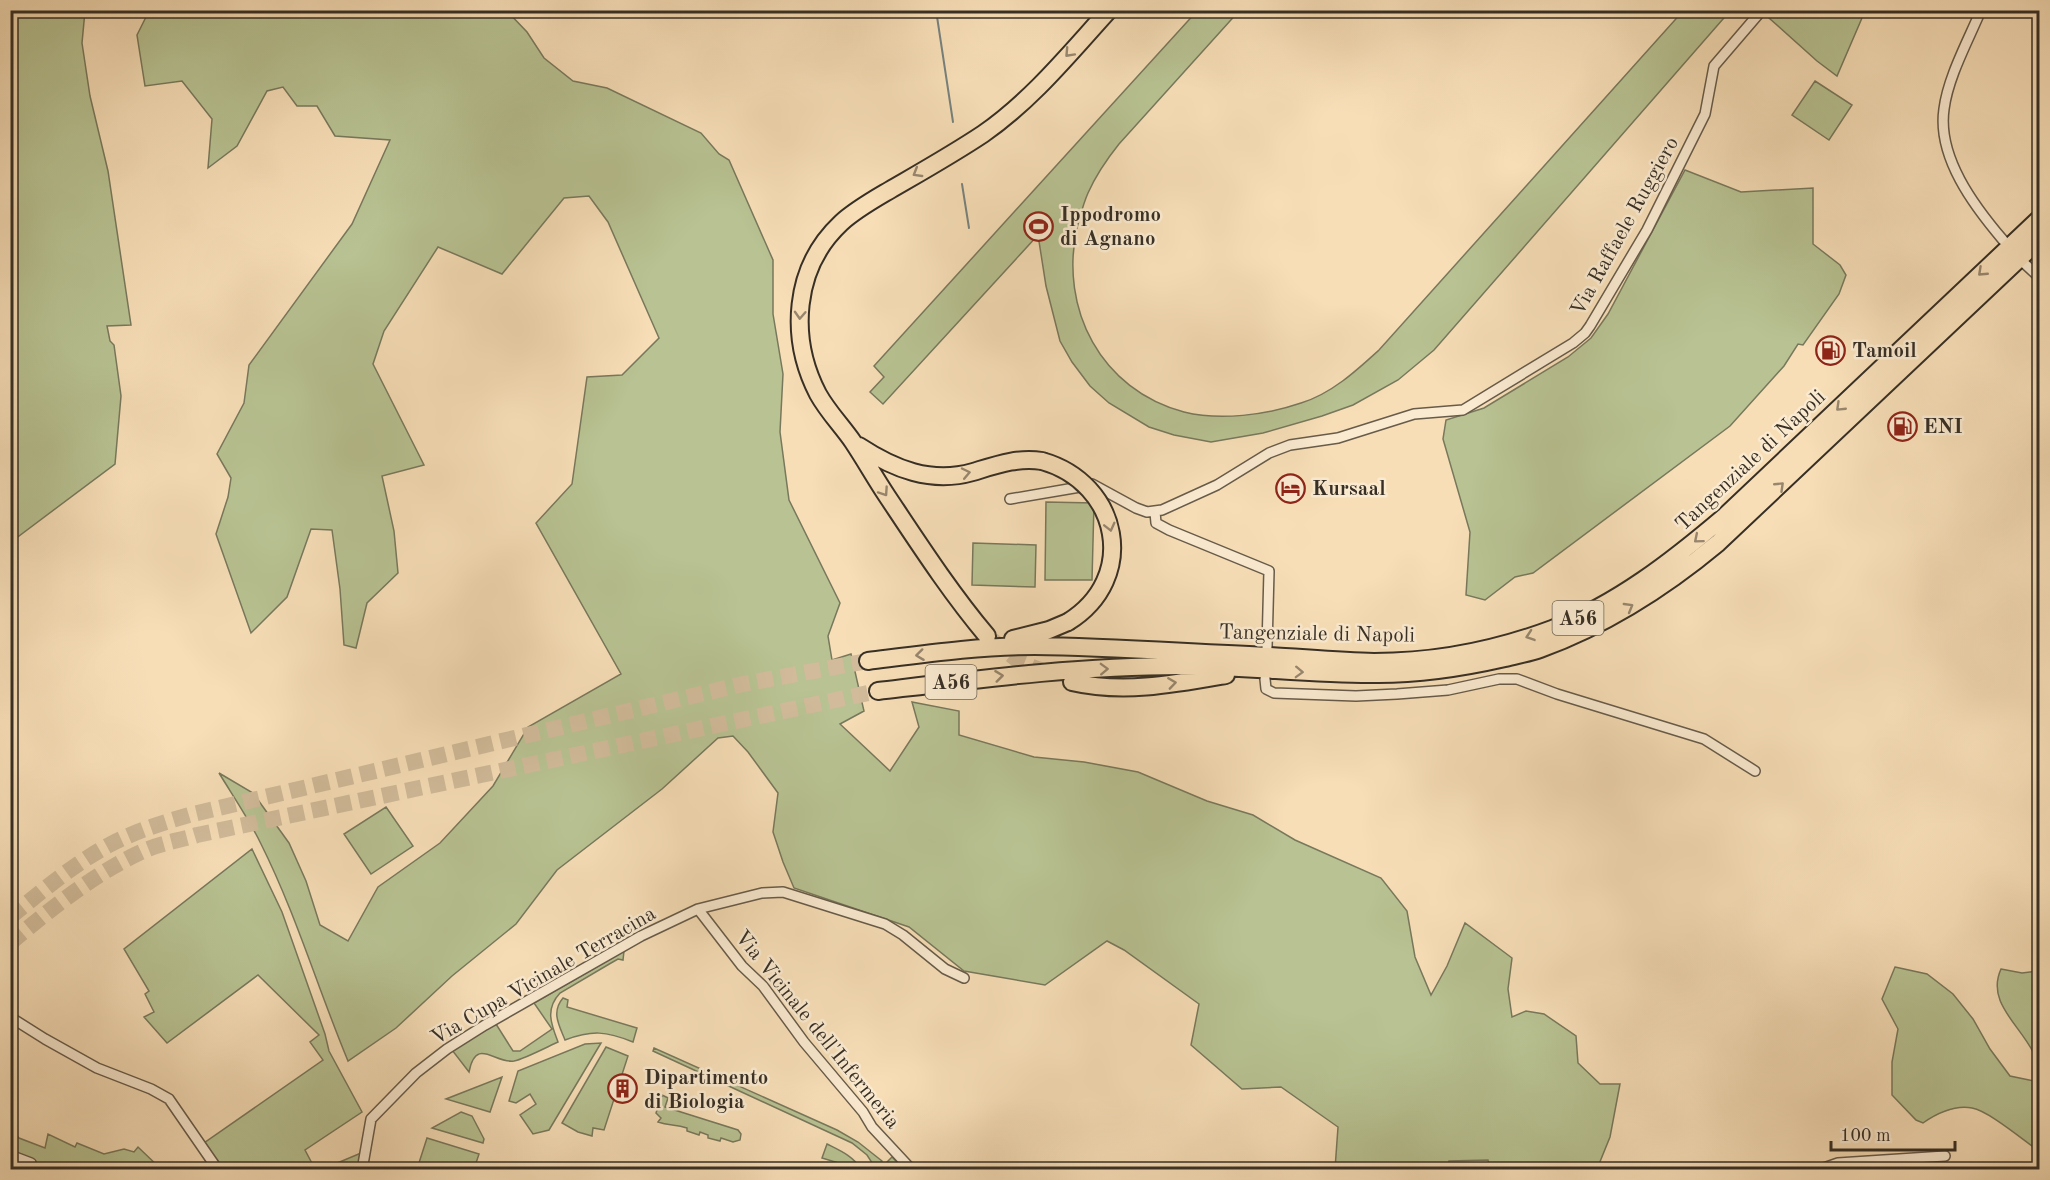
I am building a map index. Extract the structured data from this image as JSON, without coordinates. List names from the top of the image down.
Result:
{
  "streets": {
    "highway": ["Tangenziale di Napoli", "A56"],
    "street": ["Via Raffaele Ruggiero", "Via Cupa Vicinale Terracina", "Via Vicinale dell'Infermeria"]
  },
  "crossings": [
    ["Via Cupa Vicinale Terracina", "Via Vicinale dell'Infermeria"]
  ],
  "places": {
    "sports": ["Ippodromo di Agnano"],
    "fuel station": ["Tamoil", "ENI"],
    "hotel": ["Kursaal"],
    "building": ["Dipartimento di Biologia"]
  },
  "scale_bar": "100 m"
}
